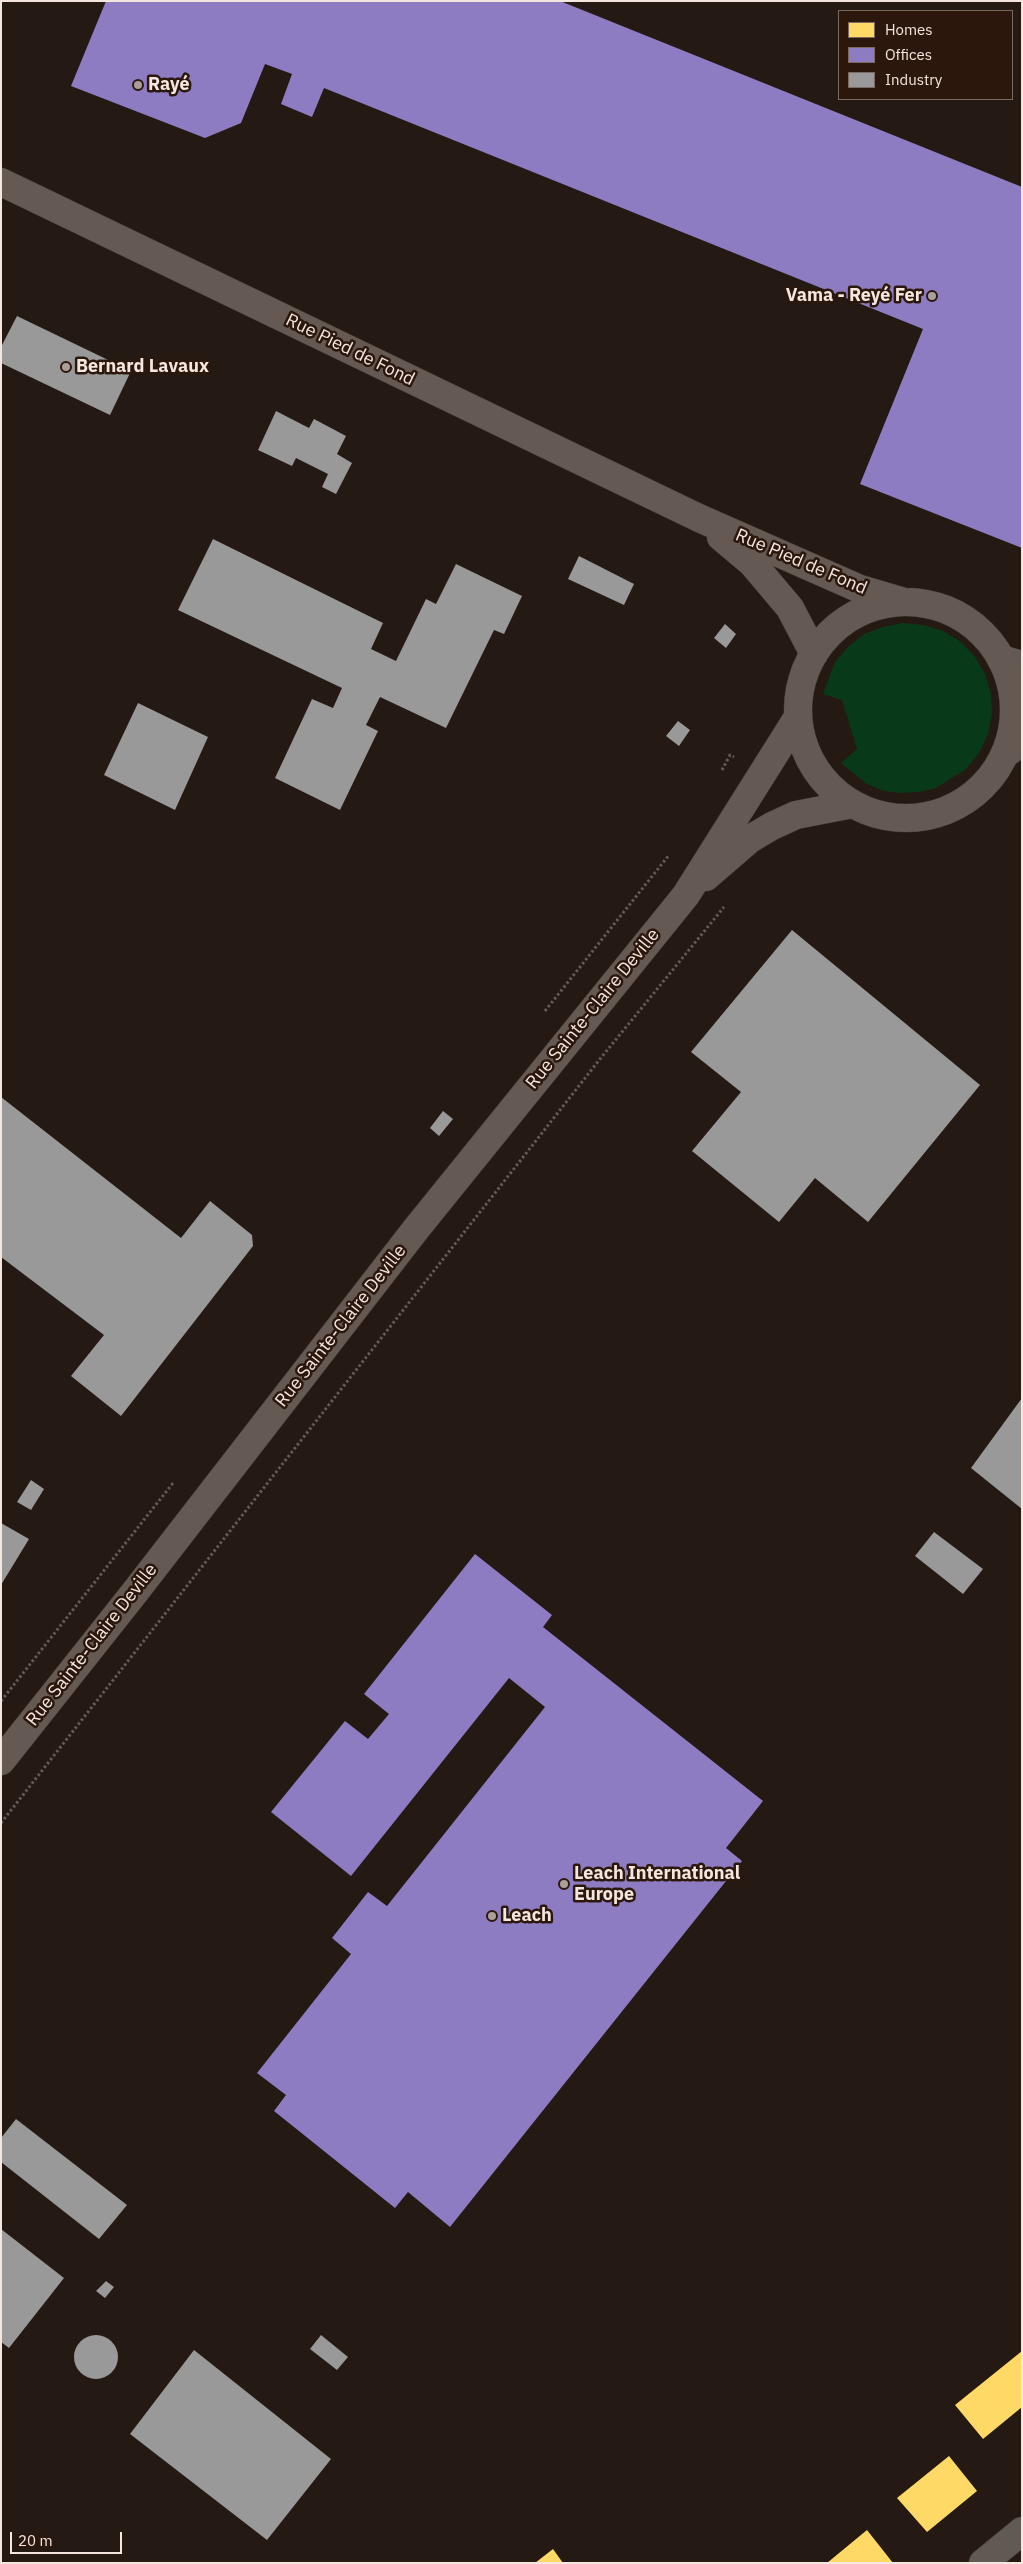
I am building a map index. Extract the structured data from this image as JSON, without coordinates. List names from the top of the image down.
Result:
{
  "streets": {
    "main road": ["Rue Pied de Fond", "Rue Sainte-Claire Deville"]
  },
  "places": [
    "Rayé",
    "Vama - Reyé Fer",
    "Bernard Lavaux",
    "Leach International Europe",
    "Leach"
  ],
  "legend": ["Homes", "Offices", "Industry"],
  "scale_bar": "20 m"
}
